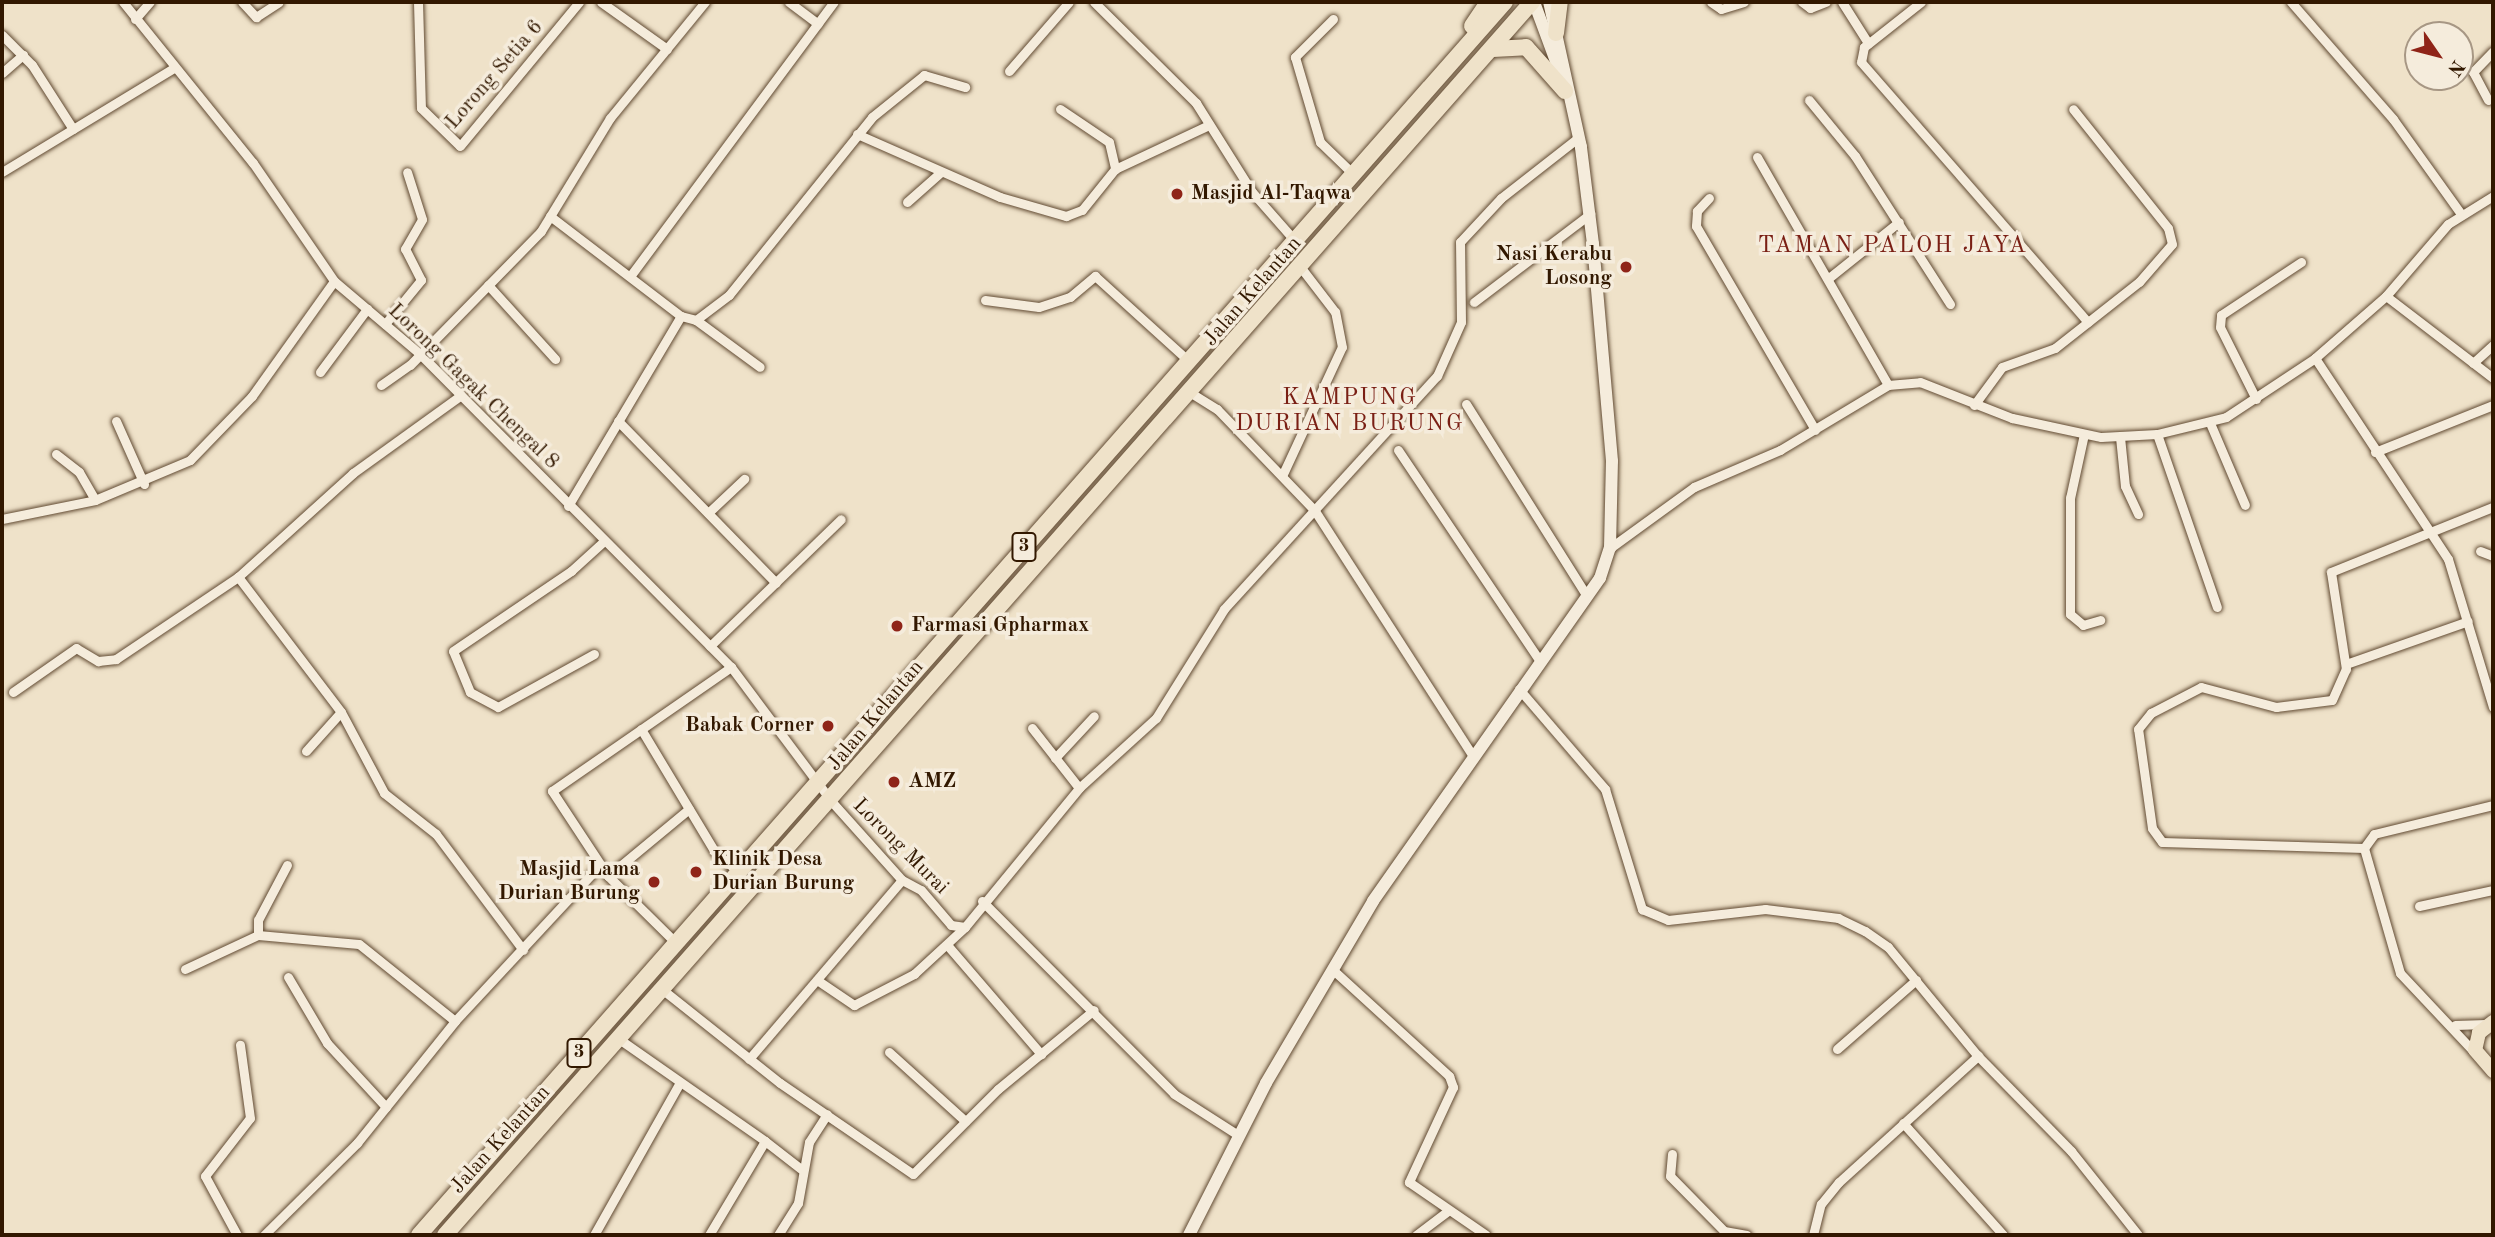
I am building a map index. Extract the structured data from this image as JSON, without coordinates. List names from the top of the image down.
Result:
{
  "streets": {
    "highway": ["Jalan Kelantan", "3"],
    "street": ["Lorong Setia 6", "Lorong Gagak Chengal 8", "Lorong Murai"]
  },
  "crossings": [
    ["Jalan Kelantan", "Lorong Gagak Chengal 8"],
    ["Jalan Kelantan", "Lorong Murai"],
    ["Lorong Gagak Chengal 8", "Lorong Murai"]
  ],
  "districts": ["TAMAN PALOH JAYA", "KAMPUNG DURIAN BURUNG"],
  "places": [
    "Masjid Al-Taqwa",
    "Nasi Kerabu Losong",
    "Farmasi Gpharmax",
    "Babak Corner",
    "AMZ",
    "Klinik Desa Durian Burung",
    "Masjid Lama Durian Burung"
  ],
  "north": "bottom right"
}
